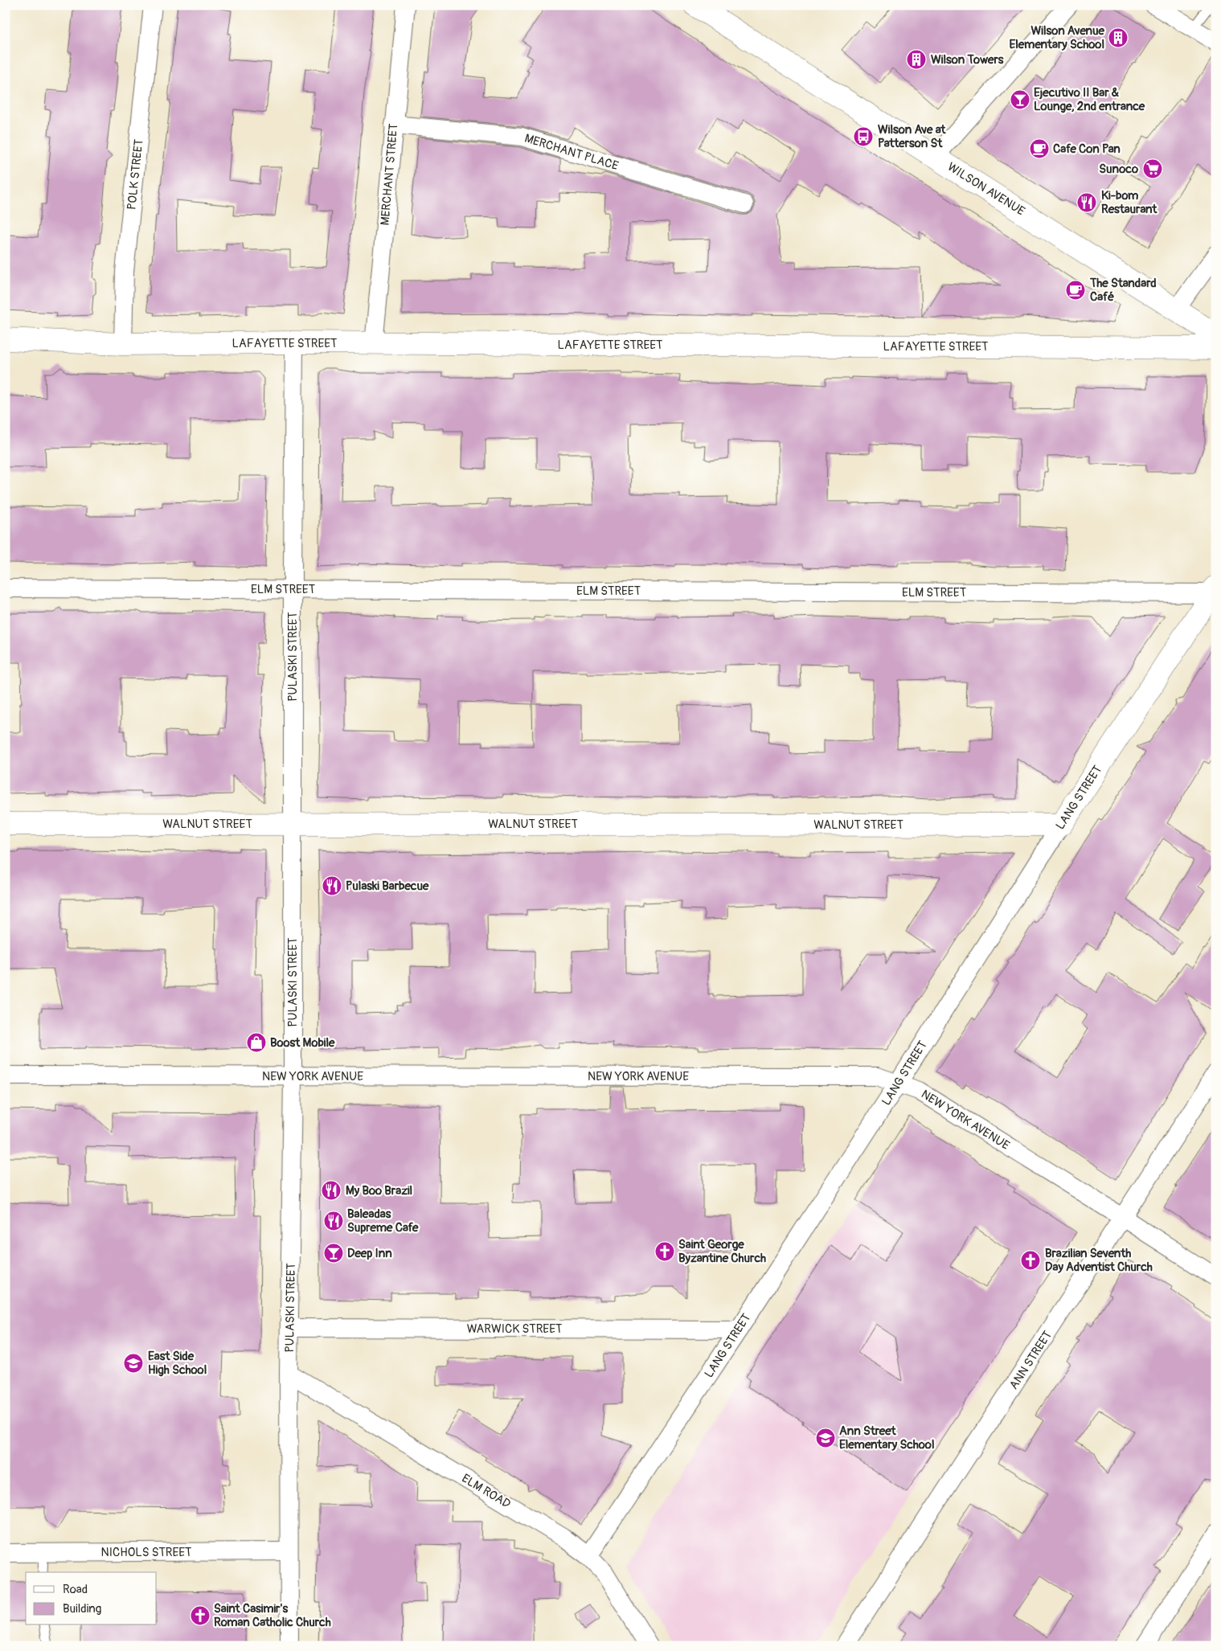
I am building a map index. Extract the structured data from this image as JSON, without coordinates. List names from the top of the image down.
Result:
{
  "streets": {
    "street": [
      "MERCHANT PLACE",
      "POLK STREET",
      "MERCHANT STREET",
      "WILSON AVENUE",
      "LAFAYETTE STREET",
      "ELM STREET",
      "PULASKI STREET",
      "LANG STREET",
      "WALNUT STREET",
      "NEW YORK AVENUE",
      "WARWICK STREET",
      "ANN STREET",
      "ELM ROAD",
      "NICHOLS STREET"
    ]
  },
  "crossings": [
    ["MERCHANT PLACE", "MERCHANT STREET"],
    ["POLK STREET", "LAFAYETTE STREET"],
    ["MERCHANT STREET", "LAFAYETTE STREET"],
    ["LAFAYETTE STREET", "PULASKI STREET"],
    ["ELM STREET", "PULASKI STREET"],
    ["ELM STREET", "LANG STREET"],
    ["PULASKI STREET", "WALNUT STREET"],
    ["PULASKI STREET", "NEW YORK AVENUE"],
    ["PULASKI STREET", "WARWICK STREET"],
    ["PULASKI STREET", "ELM ROAD"],
    ["PULASKI STREET", "NICHOLS STREET"],
    ["LANG STREET", "WALNUT STREET"],
    ["LANG STREET", "NEW YORK AVENUE"],
    ["LANG STREET", "WARWICK STREET"],
    ["LANG STREET", "ELM ROAD"],
    ["NEW YORK AVENUE", "ANN STREET"]
  ],
  "places": {
    "building": ["Wilson Avenue Elementary School", "Wilson Towers"],
    "bar": ["Ejecutivo II Bar & Lounge, 2nd entrance", "Deep Inn"],
    "bus stop": ["Wilson Ave at Patterson St"],
    "cafe": ["Cafe Con Pan", "The Standard Café"],
    "supermarket": ["Sunoco"],
    "restaurant": [
      "Ki-bom Restaurant",
      "Pulaski Barbecue",
      "My Boo Brazil",
      "Baleadas Supreme Cafe"
    ],
    "shop": ["Boost Mobile"],
    "church": ["Saint George Byzantine Church", "Brazilian Seventh Day Adventist Church", "Saint Casimir's Roman Catholic Church"],
    "school or university": ["East Side High School", "Ann Street Elementary School"]
  },
  "legend": ["Road", "Building"]
}
